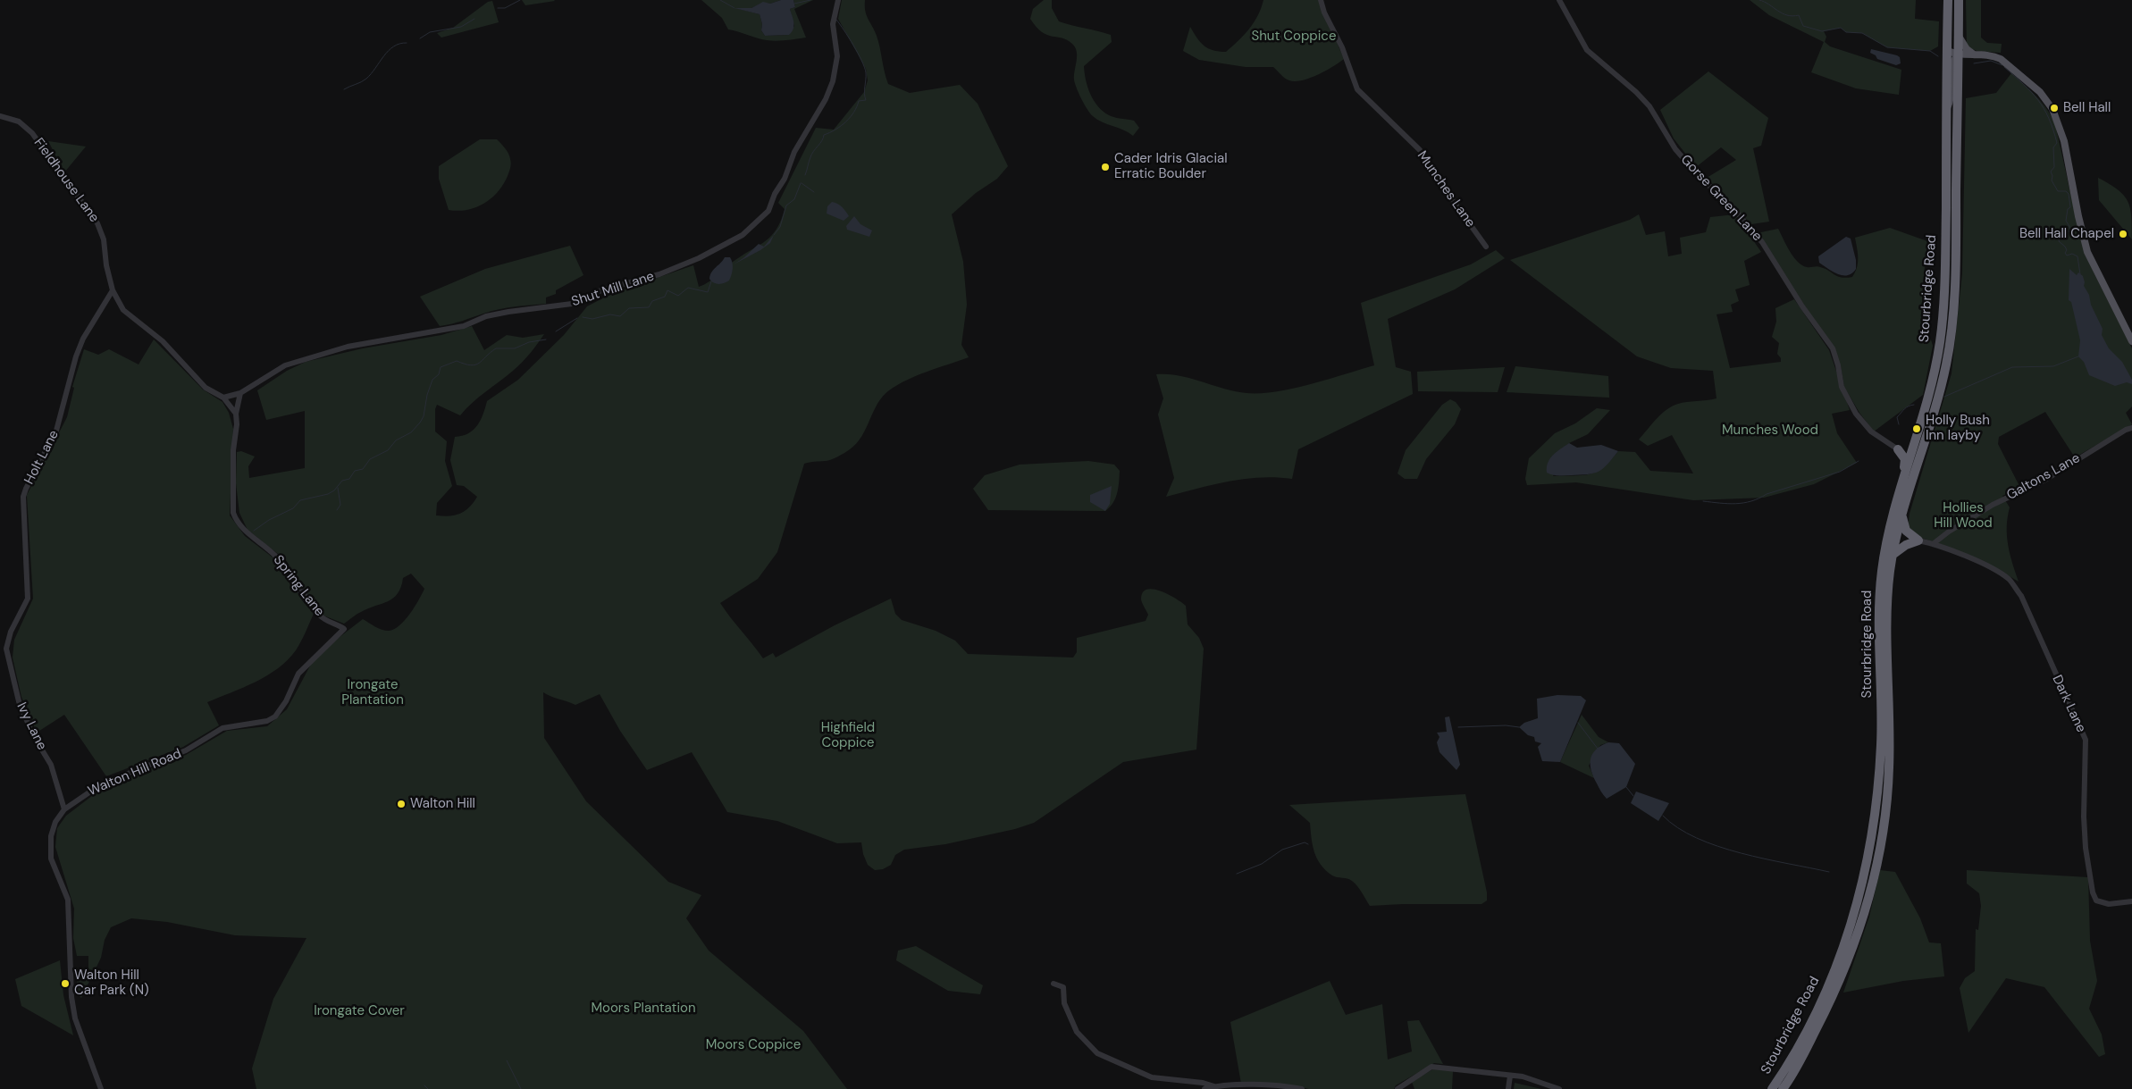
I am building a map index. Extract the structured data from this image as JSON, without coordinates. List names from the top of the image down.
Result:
{
  "streets": {
    "highway": ["Stourbridge Road"],
    "street": [
      "Fieldhouse Lane",
      "Munches Lane",
      "Gorse Green Lane",
      "Shut Mill Lane",
      "Holt Lane",
      "Galtons Lane",
      "Spring Lane",
      "Dark Lane",
      "Ivy Lane",
      "Walton Hill Road"
    ]
  },
  "crossings": [
    ["Fieldhouse Lane", "Shut Mill Lane"],
    ["Fieldhouse Lane", "Holt Lane"],
    ["Shut Mill Lane", "Spring Lane"],
    ["Holt Lane", "Ivy Lane"],
    ["Galtons Lane", "Dark Lane"],
    ["Spring Lane", "Walton Hill Road"],
    ["Ivy Lane", "Walton Hill Road"]
  ],
  "parks": [
    "Shut Coppice",
    "Munches Wood",
    "Hollies Hill Wood",
    "Irongate Plantation",
    "Highfield Coppice",
    "Moors Plantation",
    "Irongate Cover",
    "Moors Coppice"
  ],
  "places": [
    "Bell Hall",
    "Cader Idris Glacial Erratic Boulder",
    "Bell Hall Chapel",
    "Holly Bush Inn layby",
    "Walton Hill",
    "Walton Hill Car Park (N)"
  ]
}
